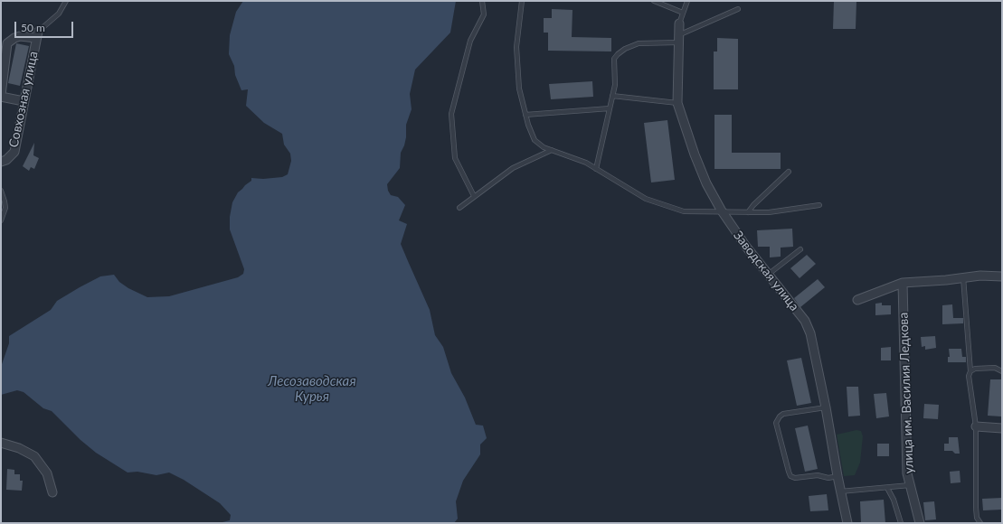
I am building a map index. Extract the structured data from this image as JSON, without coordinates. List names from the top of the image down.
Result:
{
  "streets": {
    "street": ["Совхозная улица", "Заводская улица", "улица им. Василия Ледкова"]
  },
  "water": ["Лесозаводская Курья"],
  "scale_bar": "50 m"
}
